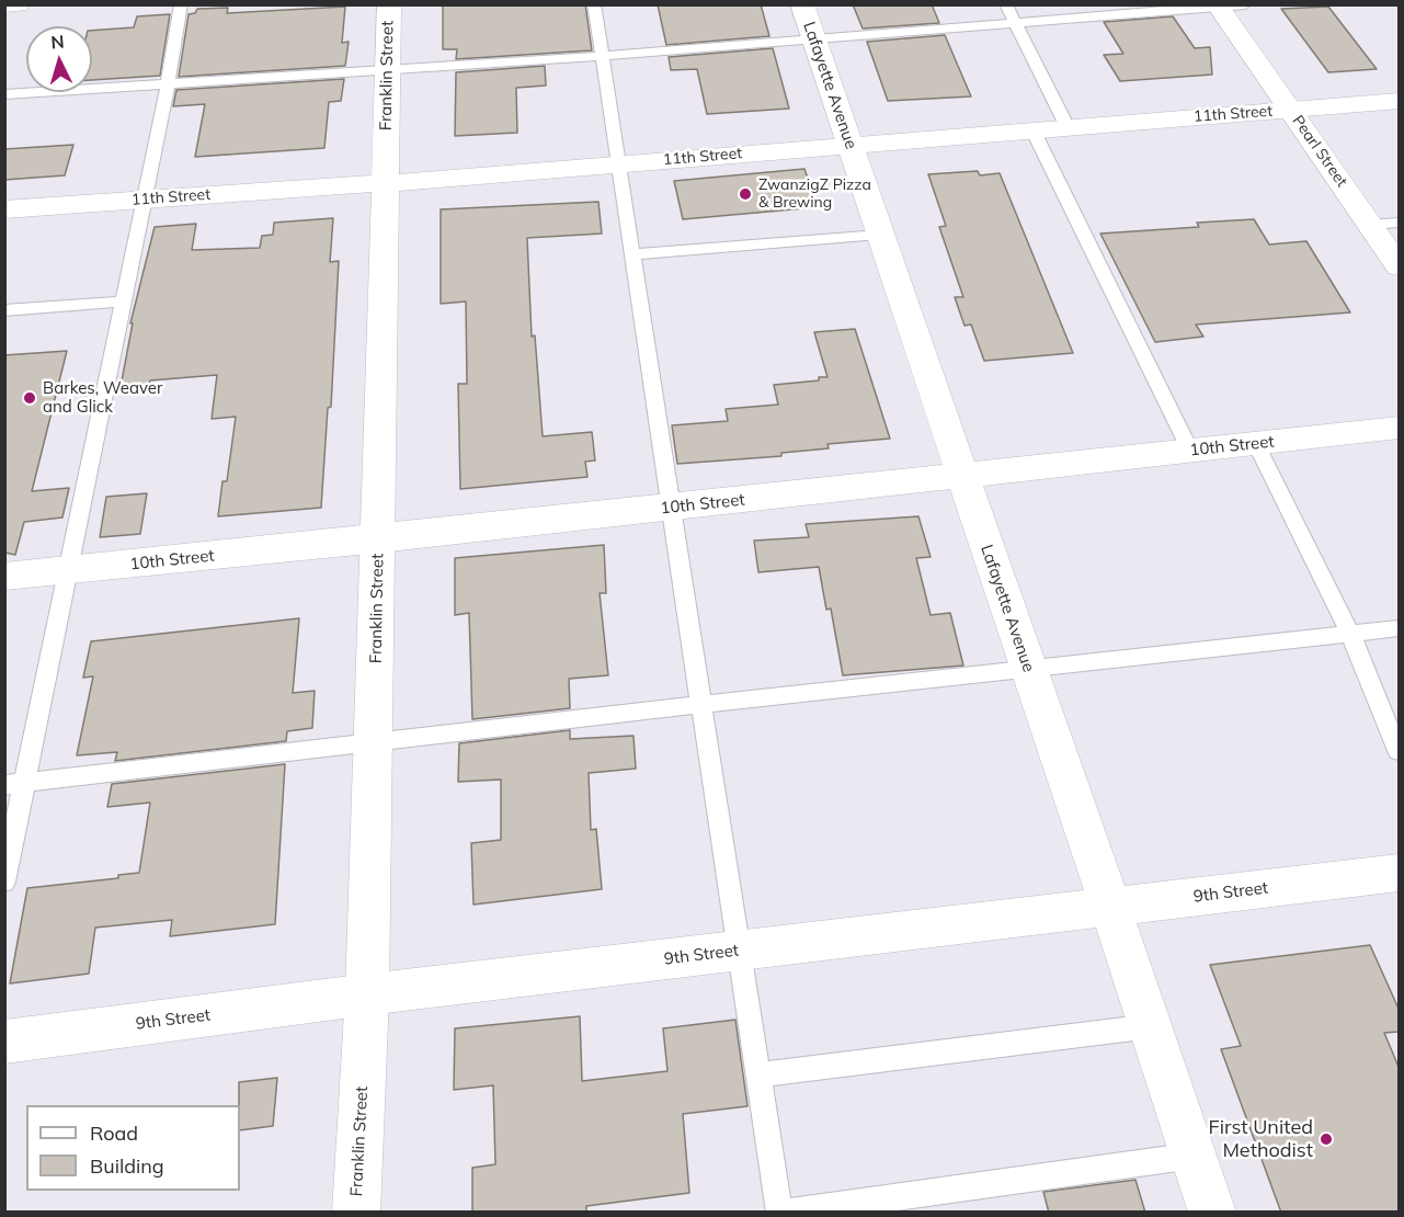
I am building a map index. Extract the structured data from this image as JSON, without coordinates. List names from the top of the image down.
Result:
{
  "streets": {
    "street": [
      "Franklin Street",
      "Lafayette Avenue",
      "11th Street",
      "Pearl Street",
      "10th Street",
      "9th Street"
    ]
  },
  "crossings": [
    ["Franklin Street", "11th Street"],
    ["Franklin Street", "10th Street"],
    ["Franklin Street", "9th Street"],
    ["Lafayette Avenue", "11th Street"],
    ["Lafayette Avenue", "10th Street"],
    ["Lafayette Avenue", "9th Street"],
    ["11th Street", "Pearl Street"]
  ],
  "places": ["ZwanzigZ Pizza & Brewing", "Barkes, Weaver and Glick", "First United Methodist"],
  "legend": ["Road", "Building"],
  "north": "top"
}
